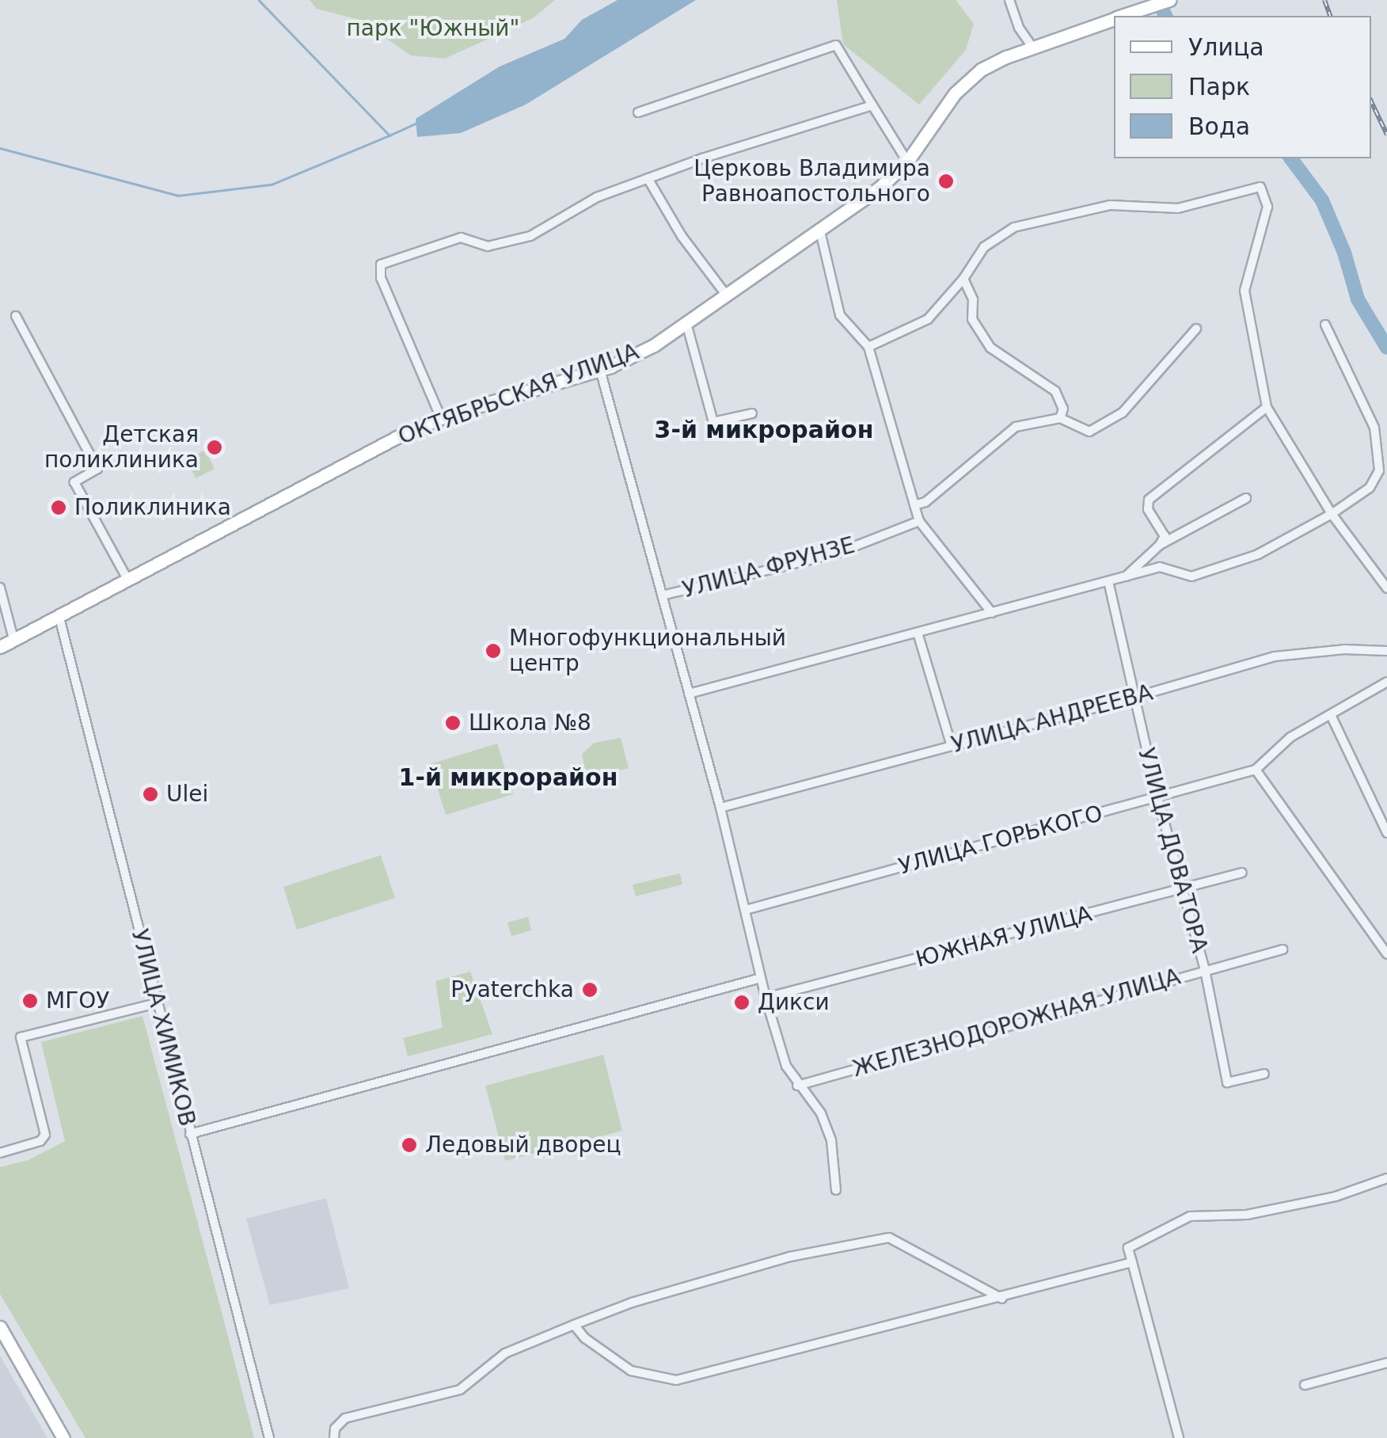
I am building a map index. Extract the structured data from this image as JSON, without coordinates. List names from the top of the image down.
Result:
{
  "streets": {
    "main road": ["ОКТЯБРЬСКАЯ УЛИЦА"],
    "street": [
      "УЛИЦА ФРУНЗЕ",
      "УЛИЦА АНДРЕЕВА",
      "УЛИЦА ГОРЬКОГО",
      "УЛИЦА ДОВАТОРА",
      "ЮЖНАЯ УЛИЦА",
      "ЖЕЛЕЗНОДОРОЖНАЯ УЛИЦА",
      "УЛИЦА ХИМИКОВ"
    ]
  },
  "crossings": [
    ["ОКТЯБРЬСКАЯ УЛИЦА", "УЛИЦА ХИМИКОВ"],
    ["УЛИЦА АНДРЕЕВА", "УЛИЦА ДОВАТОРА"],
    ["УЛИЦА ГОРЬКОГО", "УЛИЦА ДОВАТОРА"],
    ["УЛИЦА ДОВАТОРА", "ЮЖНАЯ УЛИЦА"],
    ["УЛИЦА ДОВАТОРА", "ЖЕЛЕЗНОДОРОЖНАЯ УЛИЦА"]
  ],
  "districts": ["3-й микрорайон", "1-й микрорайон"],
  "parks": ["парк \"Южный\""],
  "places": [
    "Церковь Владимира Равноапостольного",
    "Детская поликлиника",
    "Поликлиника",
    "Многофункциональный центр",
    "Школа №8",
    "Ulei",
    "Pyaterchka",
    "МГОУ",
    "Дикси",
    "Ледовый дворец"
  ],
  "legend": ["Улица", "Парк", "Вода"]
}
